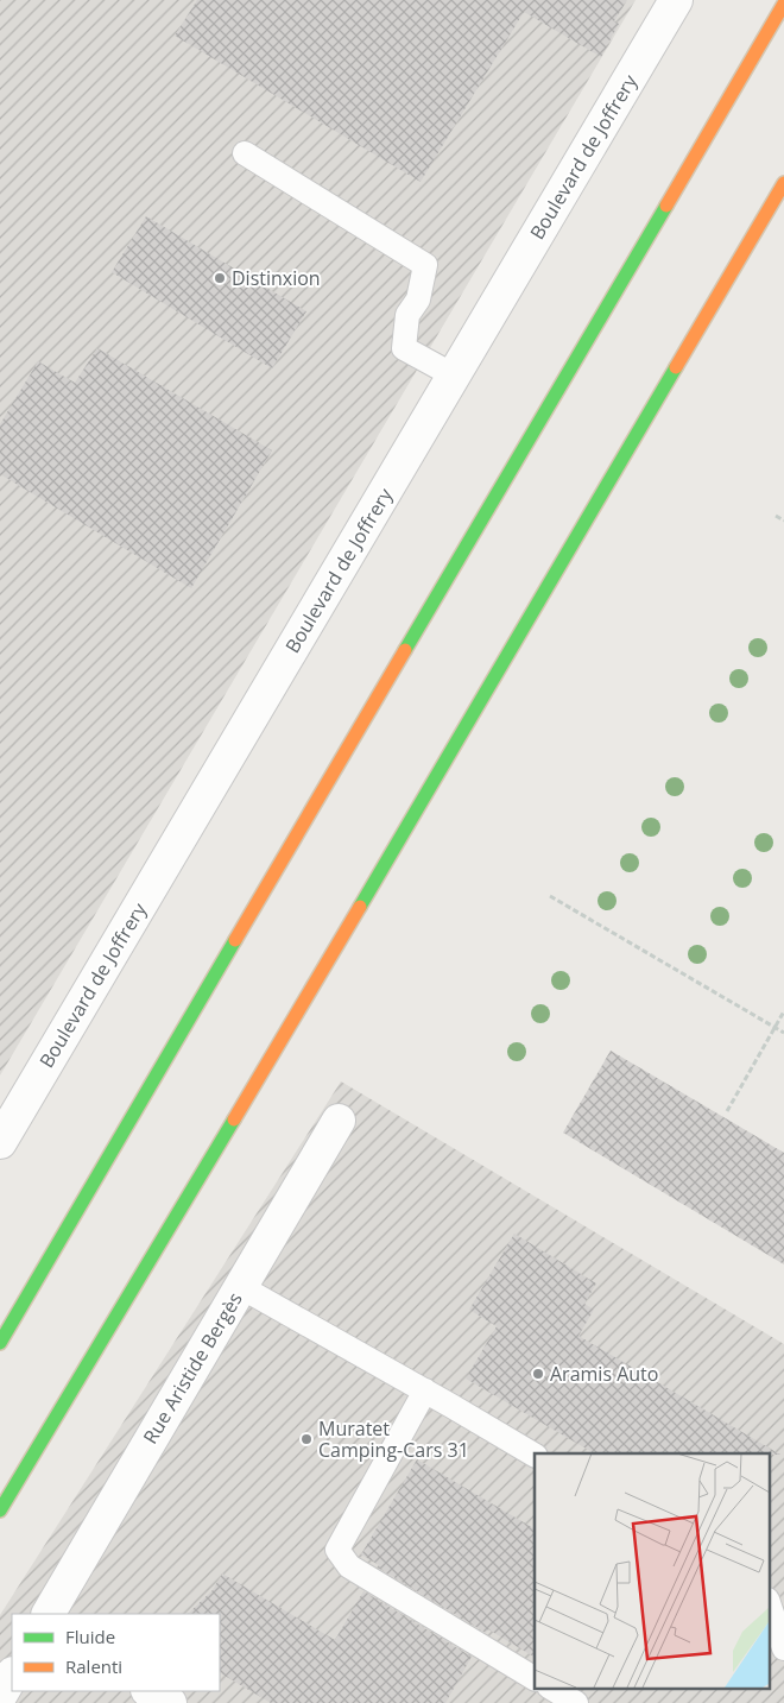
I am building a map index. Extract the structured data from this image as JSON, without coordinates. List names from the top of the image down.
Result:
{
  "streets": {
    "street": ["Boulevard de Joffrery", "Rue Aristide Bergès"]
  },
  "places": ["Distinxion", "Aramis Auto", "Muratet Camping-Cars 31"],
  "legend": ["Fluide", "Ralenti"]
}
